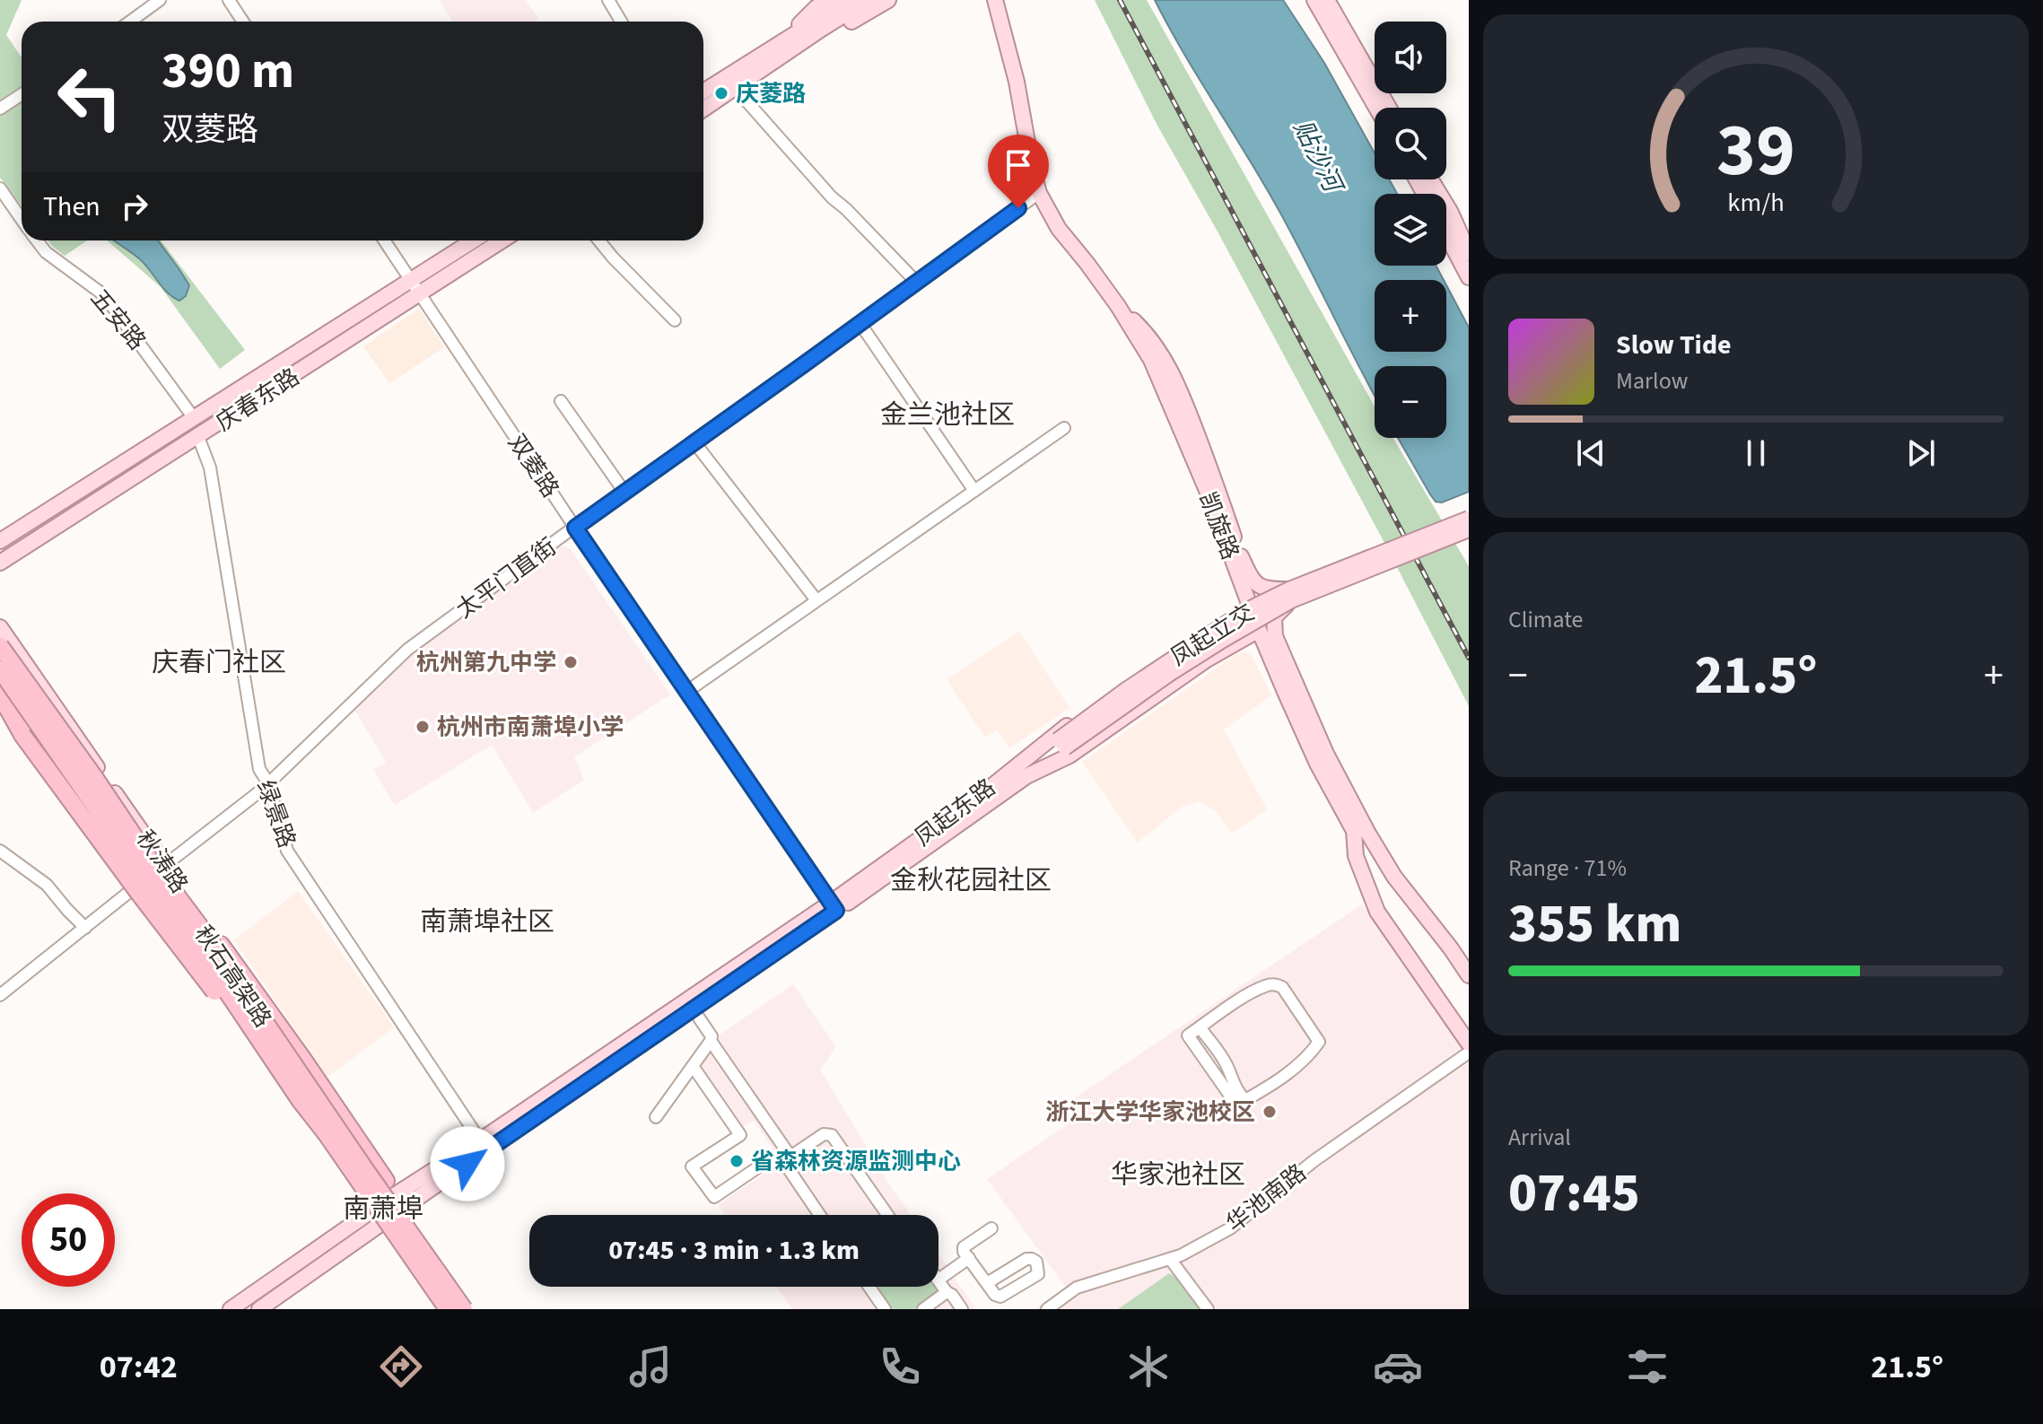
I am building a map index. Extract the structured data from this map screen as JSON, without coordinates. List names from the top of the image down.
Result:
{
  "streets": {
    "highway": ["秋石高架路"],
    "main road": [
      "庆春东路",
      "凯旋路",
      "凤起立交",
      "凤起东路",
      "秋涛路"
    ],
    "street": [
      "五安路",
      "双菱路",
      "太平门直街",
      "绿景路",
      "华池南路"
    ]
  },
  "crossings": [
    ["五安路", "庆春东路"],
    ["庆春东路", "双菱路"],
    ["庆春东路", "绿景路"],
    ["双菱路", "太平门直街"],
    ["双菱路", "凤起东路"],
    ["凯旋路", "太平门直街"],
    ["凯旋路", "凤起东路"],
    ["太平门直街", "绿景路"],
    ["太平门直街", "秋涛路"],
    ["凤起立交", "凤起东路"],
    ["凤起东路", "绿景路"],
    ["凤起东路", "秋涛路"],
    ["秋涛路", "秋石高架路"]
  ],
  "districts": [
    "金兰池社区",
    "庆春门社区",
    "金秋花园社区",
    "南萧埠社区",
    "华家池社区",
    "南萧埠"
  ],
  "water": ["贴沙河"],
  "places": [
    "庆菱路",
    "杭州第九中学",
    "杭州市南萧埠小学",
    "浙江大学华家池校区",
    "省森林资源监测中心"
  ],
  "page": {
    "map_buttons": ["+", "−"],
    "turn": ["390 m", "双菱路"],
    "then": "Then",
    "song": ["Slow Tide", "Marlow"],
    "tile": [
      "Climate",
      ["Range · 71%", "355 km"],
      ["Arrival", "07:45"]
    ],
    "heat": ["−", "21.5°", "+"],
    "limit": "50",
    "trip": "07:45 · 3 min · 1.3 km",
    "tabs": ["07:42", "21.5°"],
    "gauge": ["39", "km/h"]
  }
}
